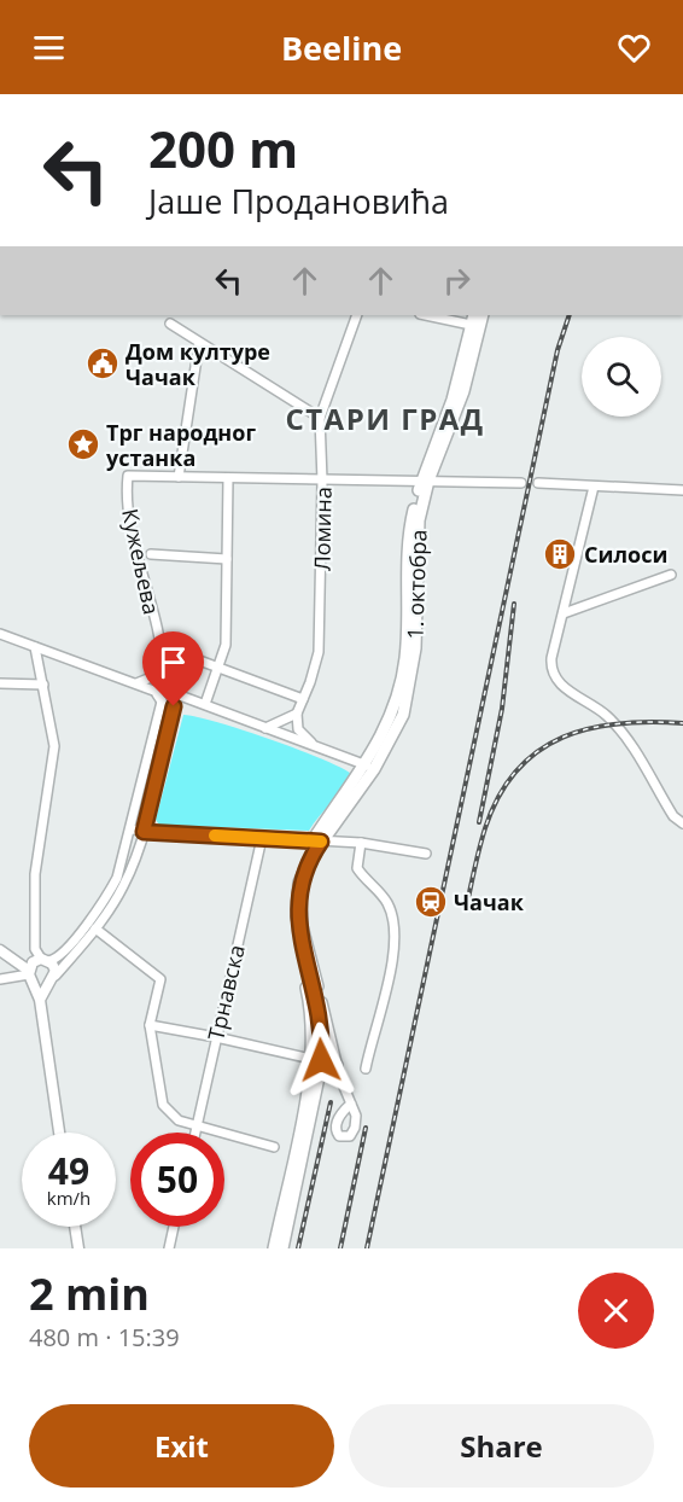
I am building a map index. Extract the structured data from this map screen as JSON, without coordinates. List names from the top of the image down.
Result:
{
  "streets": {
    "main road": ["1. октобра"],
    "street": ["Ломина", "Кужељева", "Трнавска"]
  },
  "districts": ["СТАРИ ГРАД"],
  "places": {
    "public building": ["Дом културе Чачак"],
    "place": ["Трг народног устанка"],
    "building": ["Силоси"],
    "station": ["Чачак"]
  },
  "page": {
    "header": "Beeline",
    "turn": ["200 m", "Јаше Продановића"],
    "speed": "49 km/h",
    "limit": "50",
    "heading": ["2 min", "480 m · 15:39"],
    "buttons": ["Exit", "Share"]
  }
}
